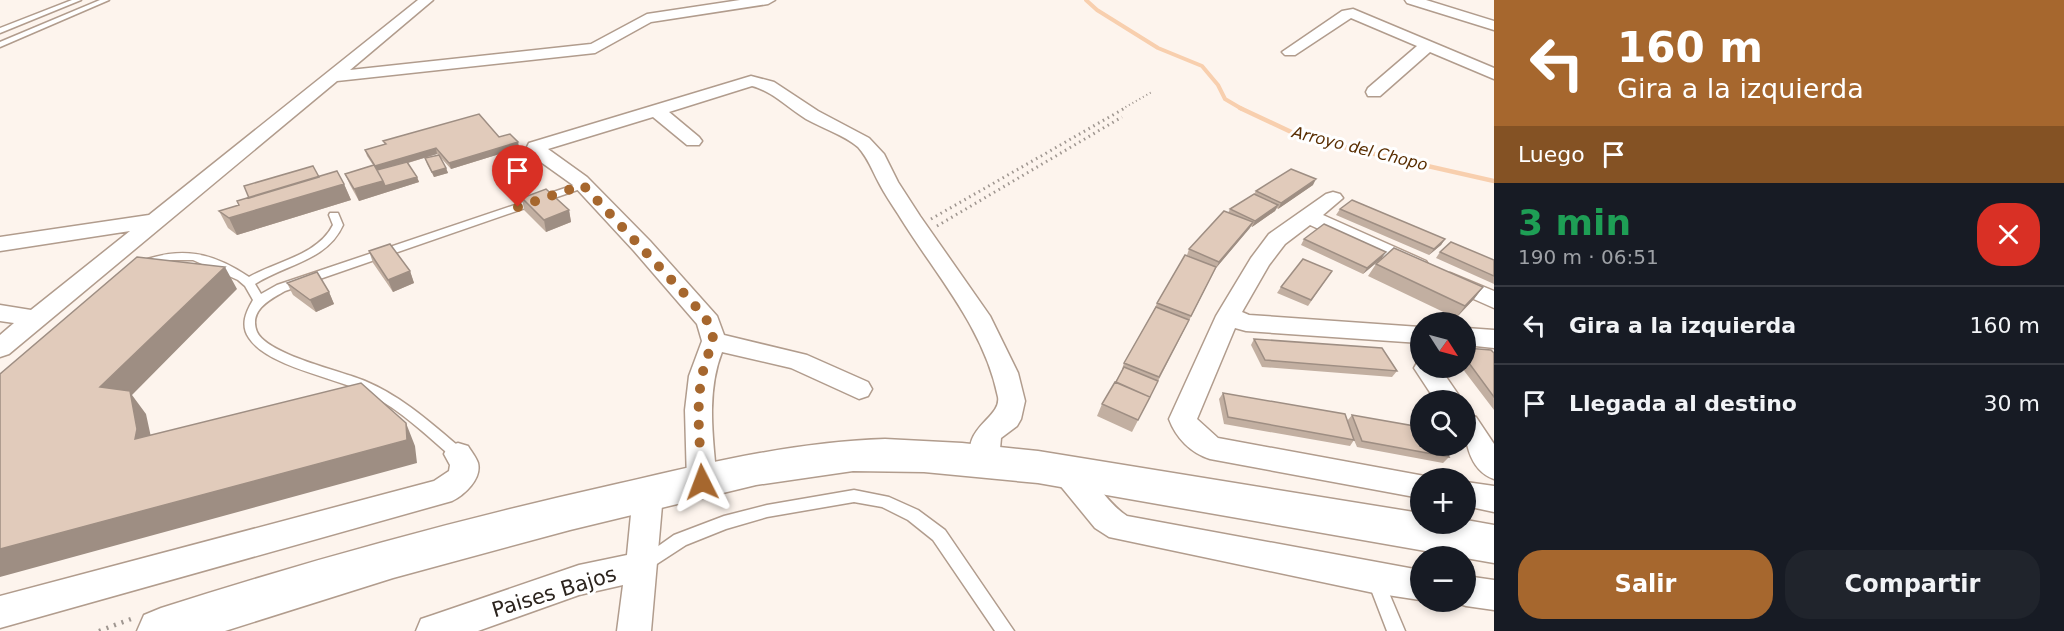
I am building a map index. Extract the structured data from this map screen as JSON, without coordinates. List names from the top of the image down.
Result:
{
  "streets": {
    "street": ["Paises Bajos"]
  },
  "water": ["Arroyo del Chopo"],
  "north": "bottom right",
  "page": {
    "turn": ["160 m", "Gira a la izquierda"],
    "then": "Luego",
    "heading": ["3 min", "190 m · 06:51"],
    "list": [
      {
        "name": "Gira a la izquierda",
        "value": "160 m"
      },
      {
        "name": "Llegada al destino",
        "value": "30 m"
      }
    ],
    "map_buttons": ["+", "−"],
    "buttons": ["Salir", "Compartir"]
  }
}
